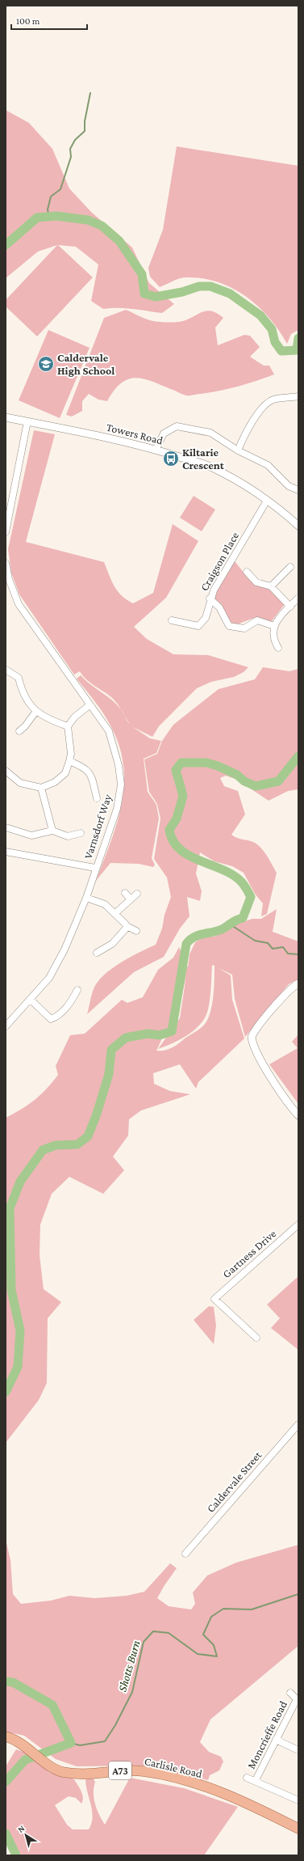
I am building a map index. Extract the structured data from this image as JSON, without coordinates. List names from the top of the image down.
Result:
{
  "streets": {
    "main road": ["Carlisle Road", "A73"],
    "street": [
      "Towers Road",
      "Craigson Place",
      "Varnsdorf Way",
      "Gartness Drive",
      "Caldervale Street",
      "Moncrieffe Road"
    ]
  },
  "crossings": [
    ["Towers Road", "Craigson Place"]
  ],
  "water": ["Shotts Burn"],
  "places": {
    "school or university": ["Caldervale High School"],
    "bus stop": ["Kiltarie Crescent"]
  },
  "scale_bar": "100 m",
  "north": "top left"
}
